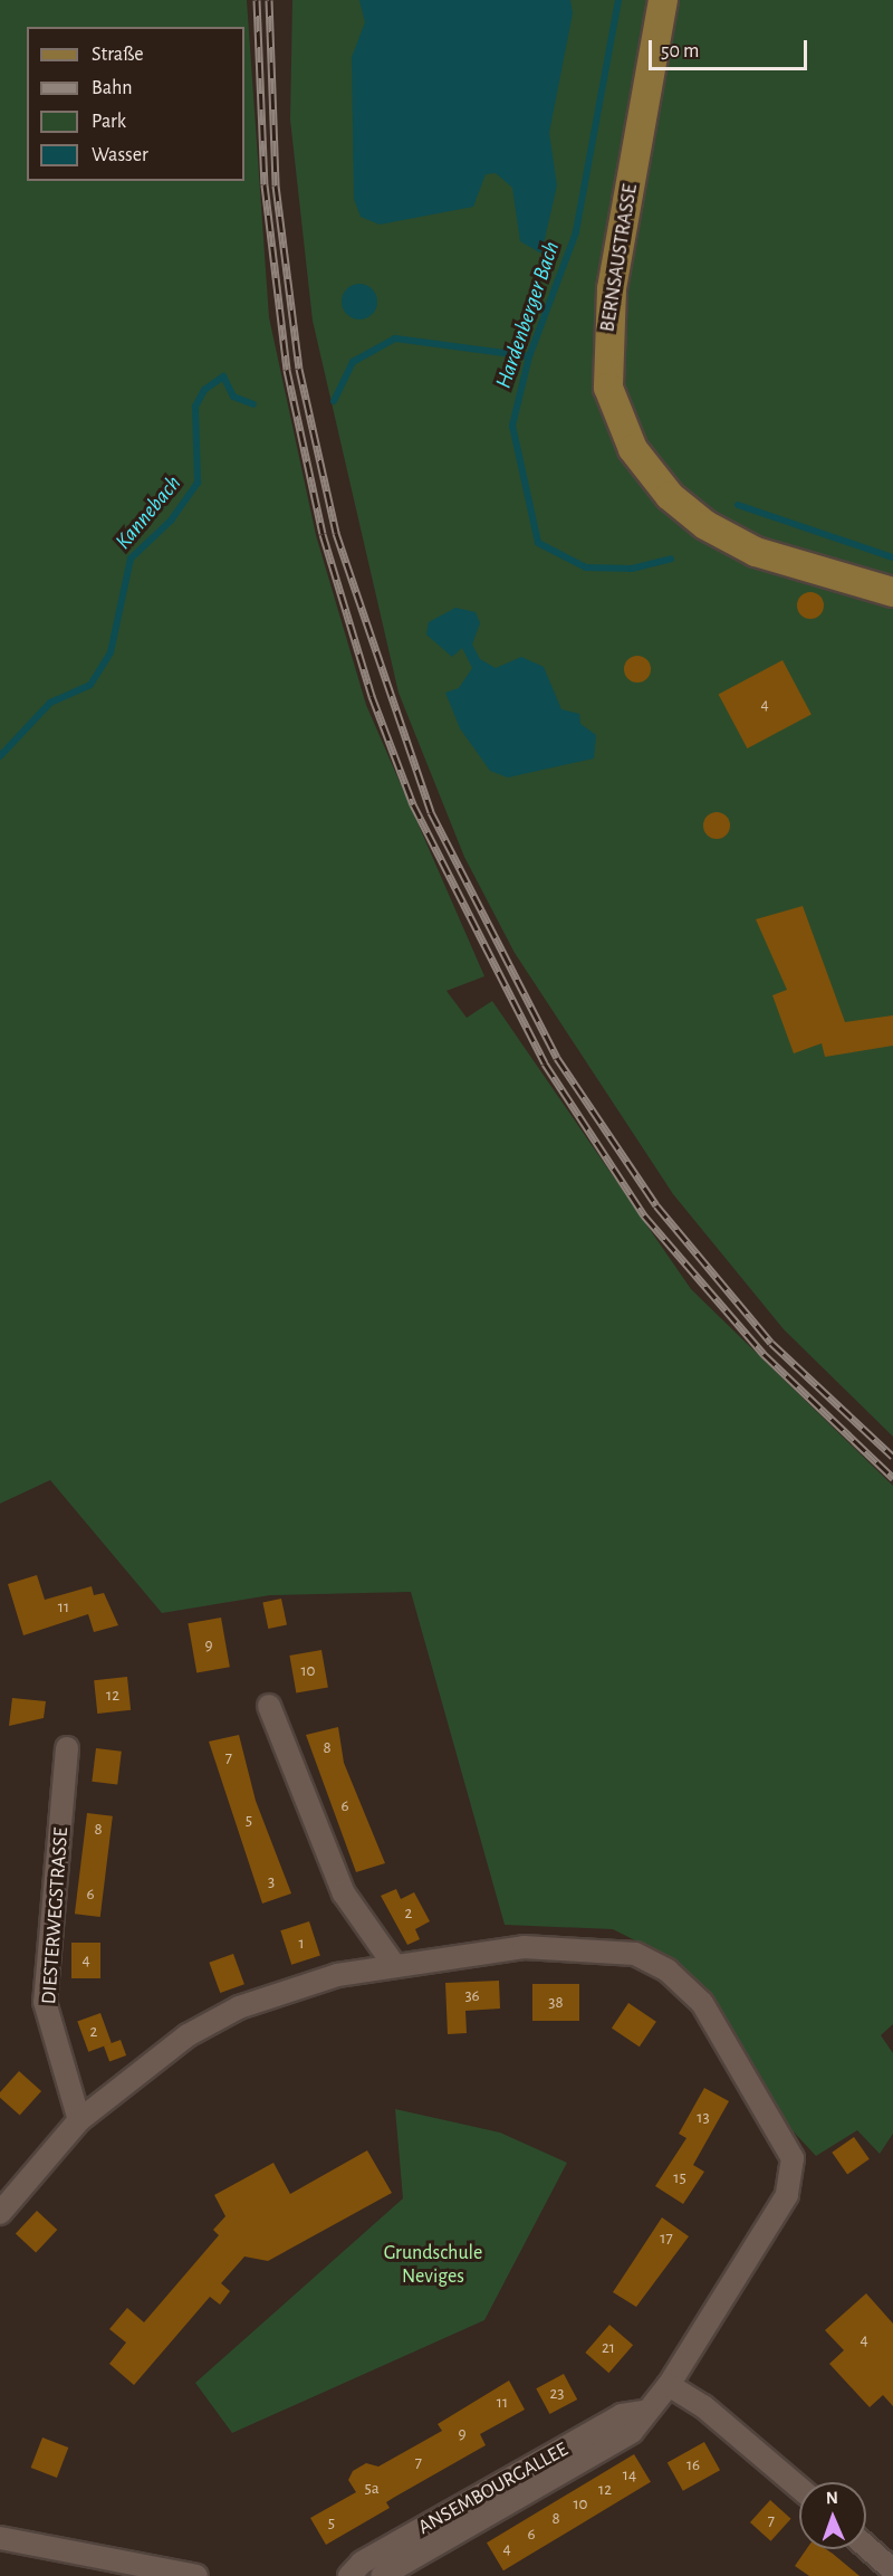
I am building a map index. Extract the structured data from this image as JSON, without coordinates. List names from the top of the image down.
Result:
{
  "streets": {
    "main road": ["BERNSAUSTRASSE"],
    "street": ["DIESTERWEGSTRASSE", "ANSEMBOURGALLEE"]
  },
  "water": ["Hardenberger Bach", "Kannebach"],
  "parks": ["Grundschule Neviges"],
  "house_numbers": [
    "4",
    "11",
    "9",
    "10",
    "12",
    "8",
    "7",
    "6",
    "5",
    "8",
    "3",
    "6",
    "2",
    "1",
    "4",
    "36",
    "38",
    "2",
    "13",
    "15",
    "17",
    "4",
    "21",
    "23",
    "11",
    "9",
    "7",
    "16",
    "14",
    "5a",
    "12",
    "10",
    "8",
    "7",
    "5",
    "6",
    "4"
  ],
  "legend": [
    "Straße",
    "Bahn",
    "Park",
    "Wasser"
  ],
  "scale_bar": "50 m",
  "north": "top"
}
